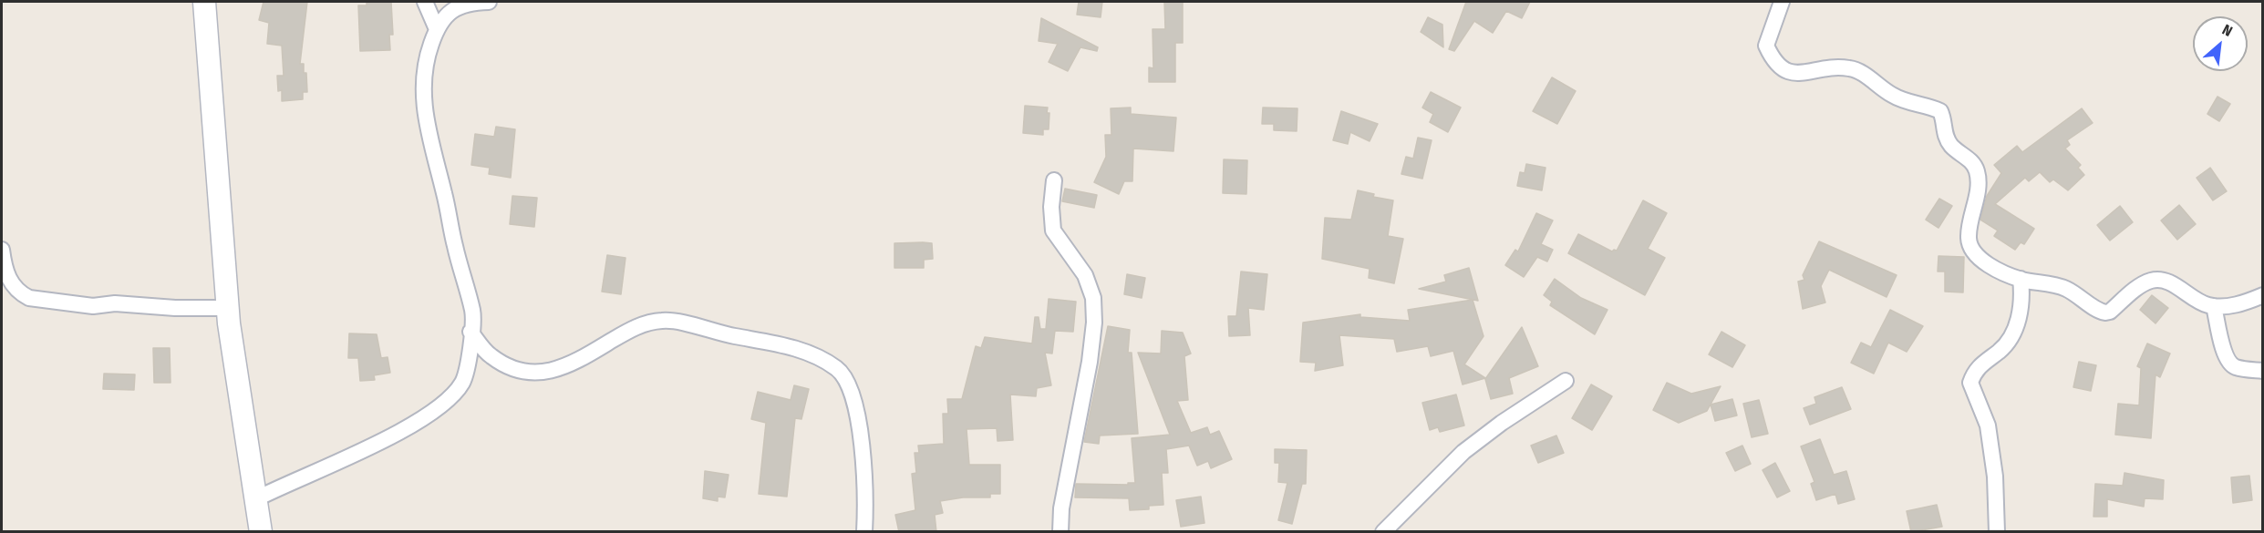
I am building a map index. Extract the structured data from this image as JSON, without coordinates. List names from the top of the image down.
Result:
{
  "north": "top right"
}
